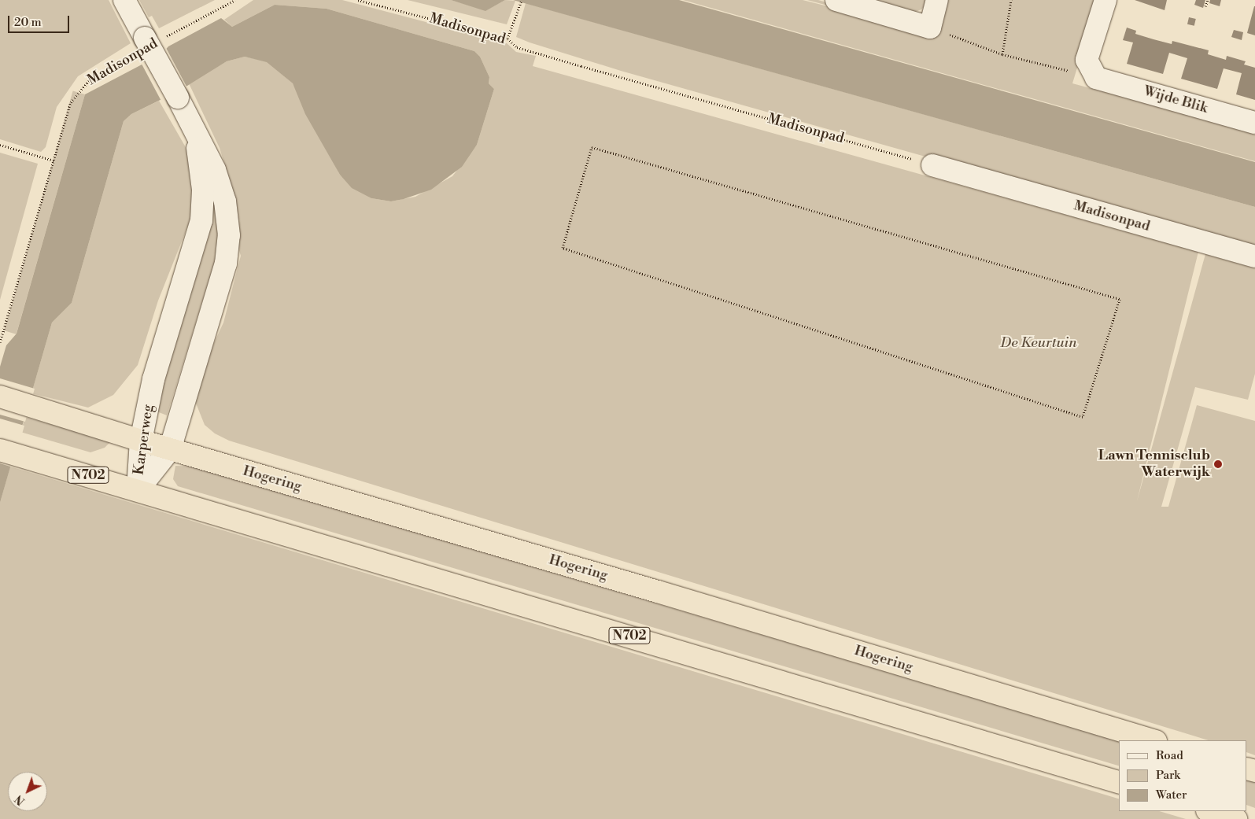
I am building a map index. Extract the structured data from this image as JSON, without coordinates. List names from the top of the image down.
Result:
{
  "streets": {
    "highway": ["N702", "Hogering"],
    "street": ["Madisonpad", "Wijde Blik", "Karperweg"]
  },
  "crossings": [
    ["Madisonpad", "Karperweg"],
    ["Karperweg", "N702"],
    ["Karperweg", "Hogering"]
  ],
  "parks": ["De Keurtuin"],
  "places": ["Lawn Tennisclub Waterwijk"],
  "legend": ["Road", "Park", "Water"],
  "scale_bar": "20 m",
  "north": "bottom left"
}
